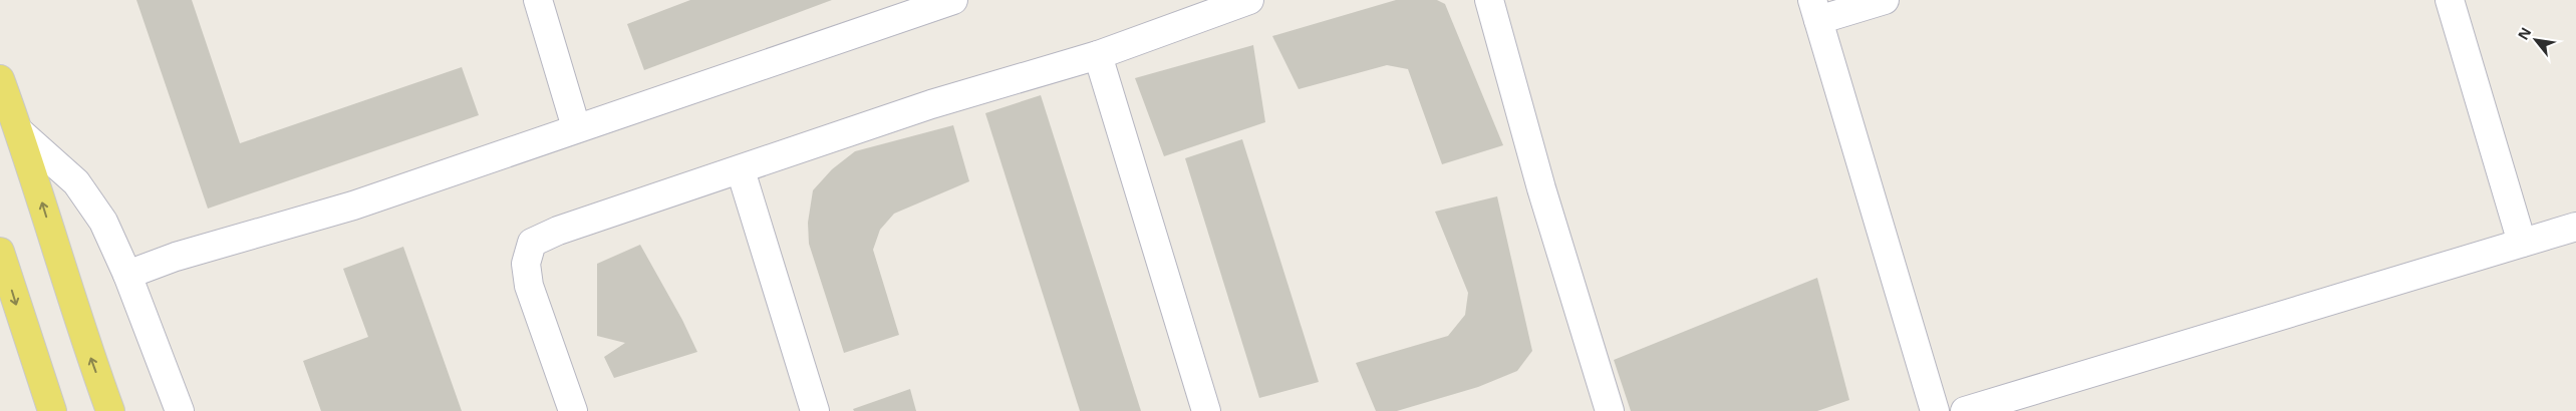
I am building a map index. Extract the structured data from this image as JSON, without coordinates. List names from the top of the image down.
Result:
{
  "north": "top left"
}
